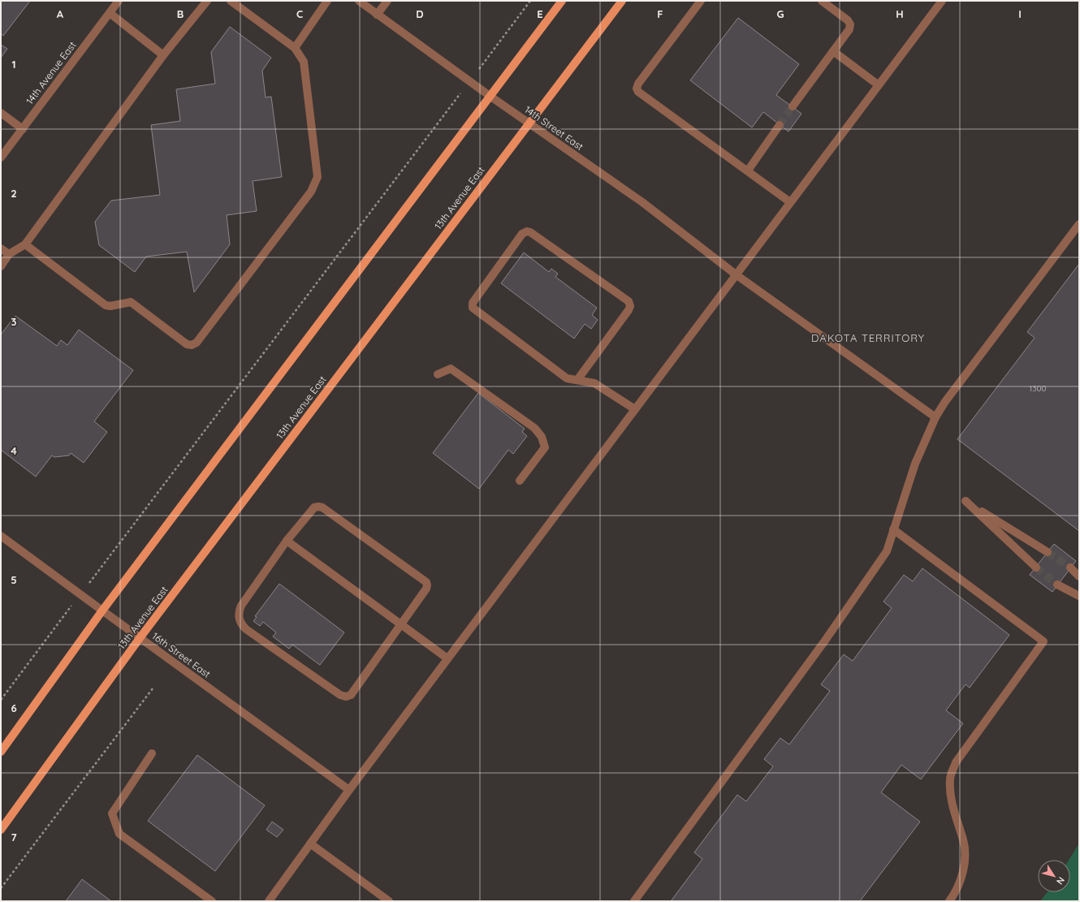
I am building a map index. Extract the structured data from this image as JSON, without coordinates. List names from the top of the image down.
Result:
{
  "streets": {
    "main road": ["13th Avenue East"],
    "street": ["14th Avenue East", "14th Street East", "16th Street East"]
  },
  "crossings": [
    ["14th Street East", "13th Avenue East"],
    ["13th Avenue East", "16th Street East"]
  ],
  "districts": ["DAKOTA TERRITORY"],
  "house_numbers": ["1300"],
  "north": "bottom right",
  "grid": {
    "columns": [
      "A",
      "B",
      "C",
      "D",
      "E",
      "F",
      "G",
      "H",
      "I"
    ],
    "rows": [
      "1",
      "2",
      "3",
      "4",
      "5",
      "6",
      "7"
    ]
  }
}
